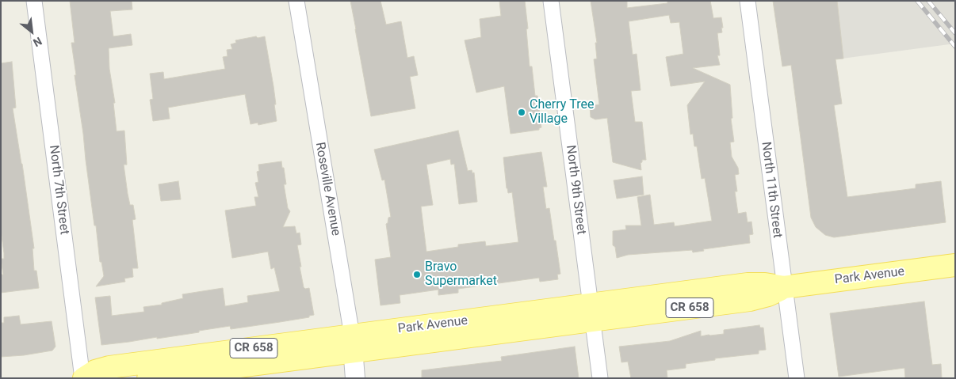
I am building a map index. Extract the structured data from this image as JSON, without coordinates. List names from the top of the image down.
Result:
{
  "streets": {
    "main road": ["Park Avenue", "CR 658"],
    "street": [
      "Roseville Avenue",
      "North 7th Street",
      "North 9th Street",
      "North 11th Street"
    ]
  },
  "crossings": [
    ["Roseville Avenue", "Park Avenue"],
    ["North 7th Street", "Park Avenue"],
    ["North 9th Street", "Park Avenue"],
    ["North 11th Street", "Park Avenue"]
  ],
  "places": ["Cherry Tree Village", "Bravo Supermarket"],
  "north": "bottom right"
}
